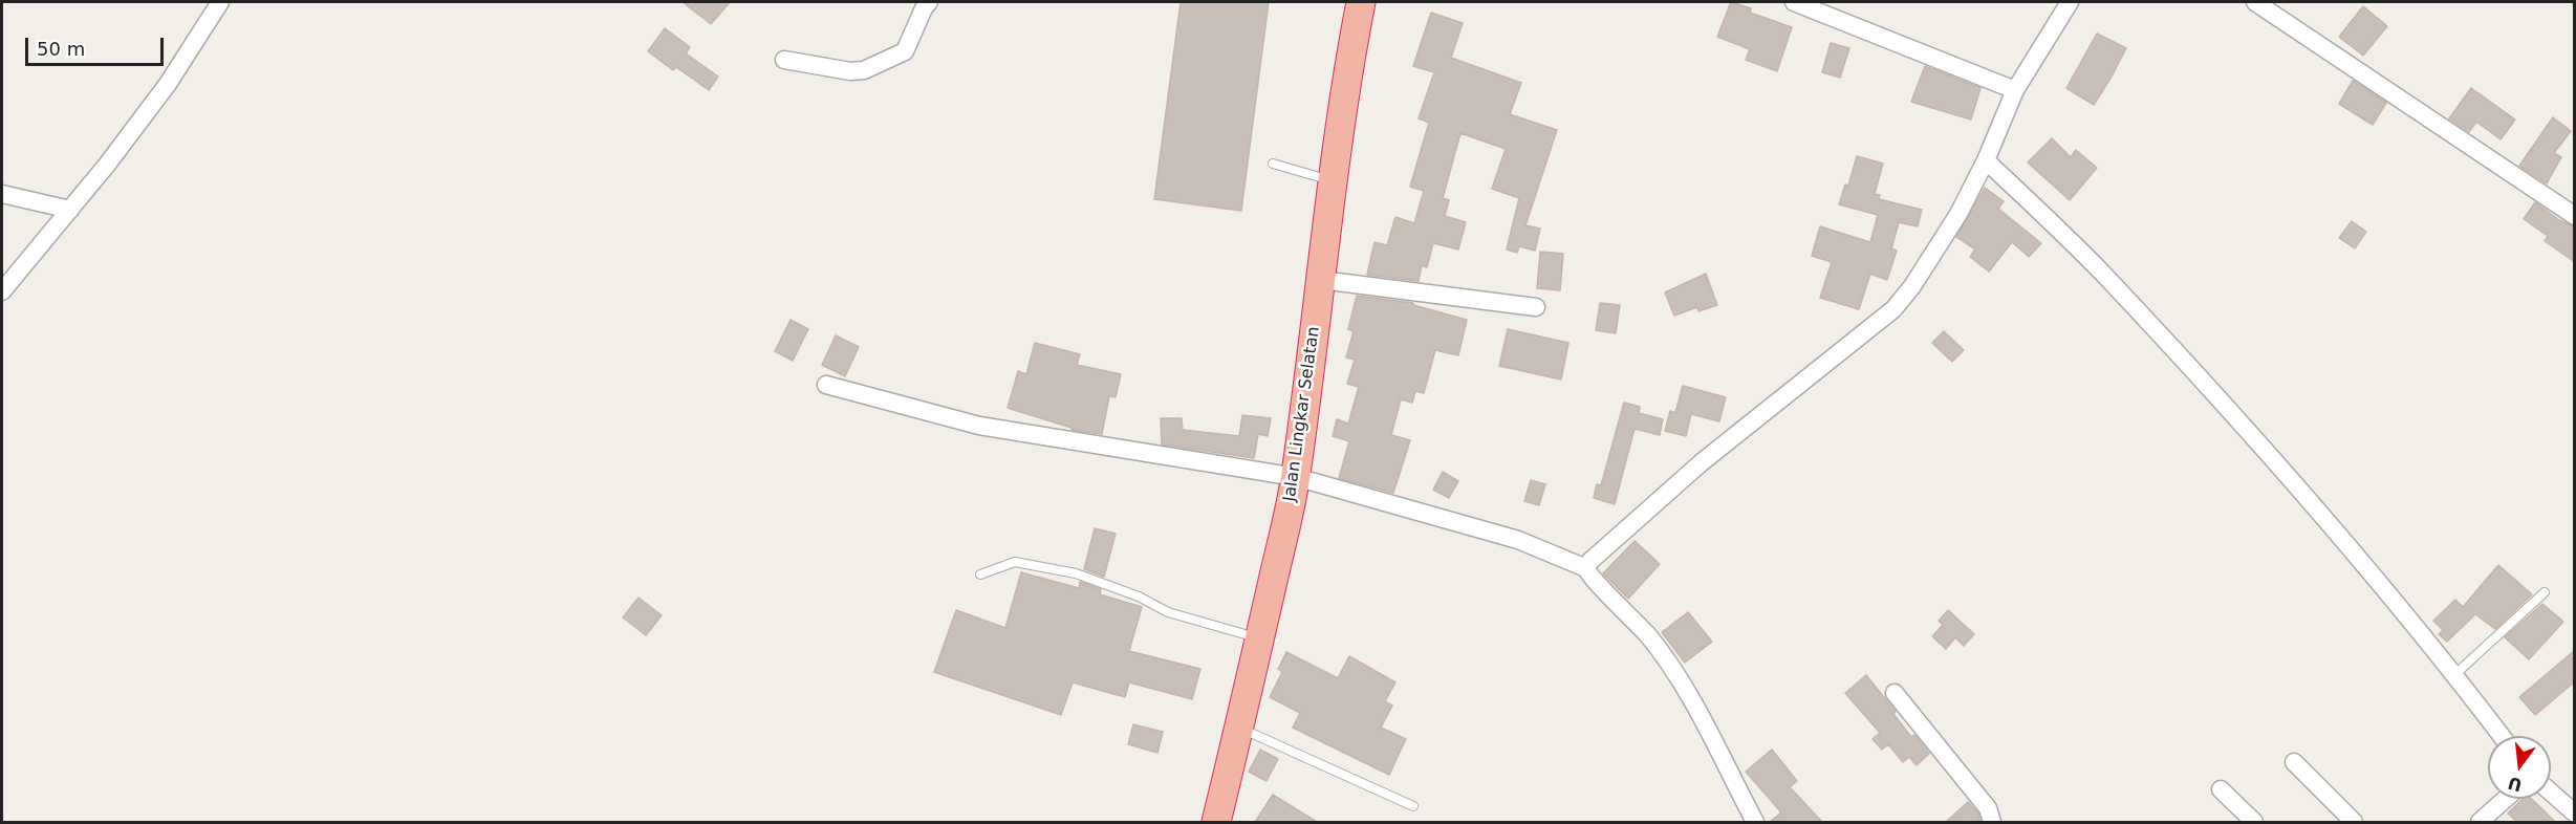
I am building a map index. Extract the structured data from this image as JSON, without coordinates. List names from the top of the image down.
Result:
{
  "streets": {
    "highway": ["Jalan Lingkar Selatan"]
  },
  "scale_bar": "50 m",
  "north": "bottom"
}
